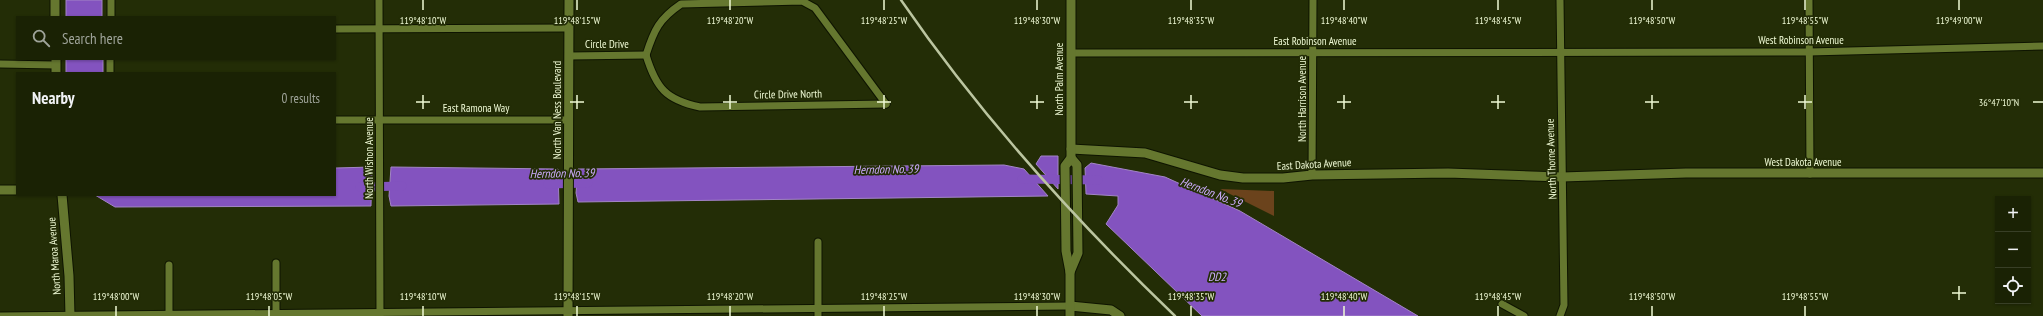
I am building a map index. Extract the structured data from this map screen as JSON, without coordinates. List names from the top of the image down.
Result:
{
  "streets": {
    "street": [
      "West Robinson Avenue",
      "East Robinson Avenue",
      "Circle Drive",
      "North Palm Avenue",
      "Circle Drive North",
      "North Harrison Avenue",
      "East Ramona Way",
      "North Van Ness Boulevard",
      "North Wishon Avenue",
      "North Thorne Avenue",
      "West Dakota Avenue",
      "East Dakota Avenue",
      "North Maroa Avenue"
    ]
  },
  "crossings": [
    ["West Robinson Avenue", "East Robinson Avenue"],
    ["West Robinson Avenue", "North Thorne Avenue"],
    ["East Robinson Avenue", "North Palm Avenue"],
    ["East Robinson Avenue", "North Harrison Avenue"],
    ["East Robinson Avenue", "North Thorne Avenue"],
    ["Circle Drive", "Circle Drive North"],
    ["Circle Drive", "North Van Ness Boulevard"],
    ["North Palm Avenue", "East Dakota Avenue"],
    ["North Harrison Avenue", "East Dakota Avenue"],
    ["East Ramona Way", "North Van Ness Boulevard"],
    ["East Ramona Way", "North Wishon Avenue"],
    ["North Thorne Avenue", "West Dakota Avenue"],
    ["North Thorne Avenue", "East Dakota Avenue"],
    ["West Dakota Avenue", "East Dakota Avenue"]
  ],
  "water": ["Herndon No. 39", "DD2"],
  "page": {
    "search": "Search here",
    "heading": ["Nearby", "0 results"],
    "map_buttons": ["+", "−"]
  },
  "coordinates": [
    "119°48'10\"W",
    "119°48'15\"W",
    "119°48'20\"W",
    "119°48'25\"W",
    "119°48'30\"W",
    "119°48'35\"W",
    "119°48'40\"W",
    "119°48'45\"W",
    "119°48'50\"W",
    "119°48'55\"W",
    "119°49'00\"W",
    "36°47'10\"N",
    "119°48'00\"W",
    "119°48'05\"W"
  ]
}
